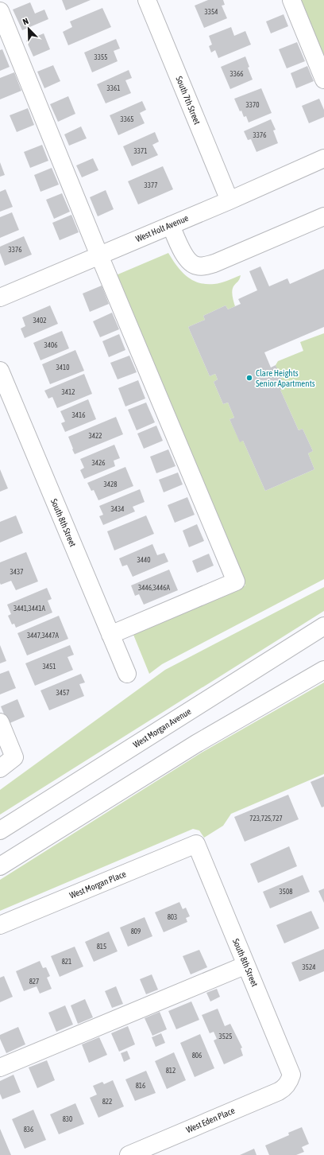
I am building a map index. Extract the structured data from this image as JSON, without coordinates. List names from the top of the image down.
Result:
{
  "streets": {
    "street": [
      "South 7th Street",
      "West Holt Avenue",
      "South 8th Street",
      "West Morgan Avenue",
      "West Morgan Place",
      "West Eden Place"
    ]
  },
  "crossings": [
    ["South 7th Street", "West Holt Avenue"],
    ["South 8th Street", "West Morgan Place"],
    ["South 8th Street", "West Eden Place"]
  ],
  "places": ["Clare Heights Senior Apartments"],
  "house_numbers": [
    "3354",
    "3355",
    "3366",
    "3361",
    "3370",
    "3365",
    "3376",
    "3371",
    "3377",
    "3376",
    "3402",
    "3406",
    "3410",
    "3412",
    "3416",
    "3422",
    "3426",
    "3428",
    "3434",
    "3440",
    "3437",
    "3446,3446A",
    "3441,3441A",
    "3447,3447A",
    "3451",
    "3457",
    "723,725,727",
    "3508",
    "803",
    "809",
    "815",
    "821",
    "3524",
    "827",
    "3525",
    "806",
    "812",
    "816",
    "822",
    "830",
    "836"
  ],
  "north": "top left"
}
